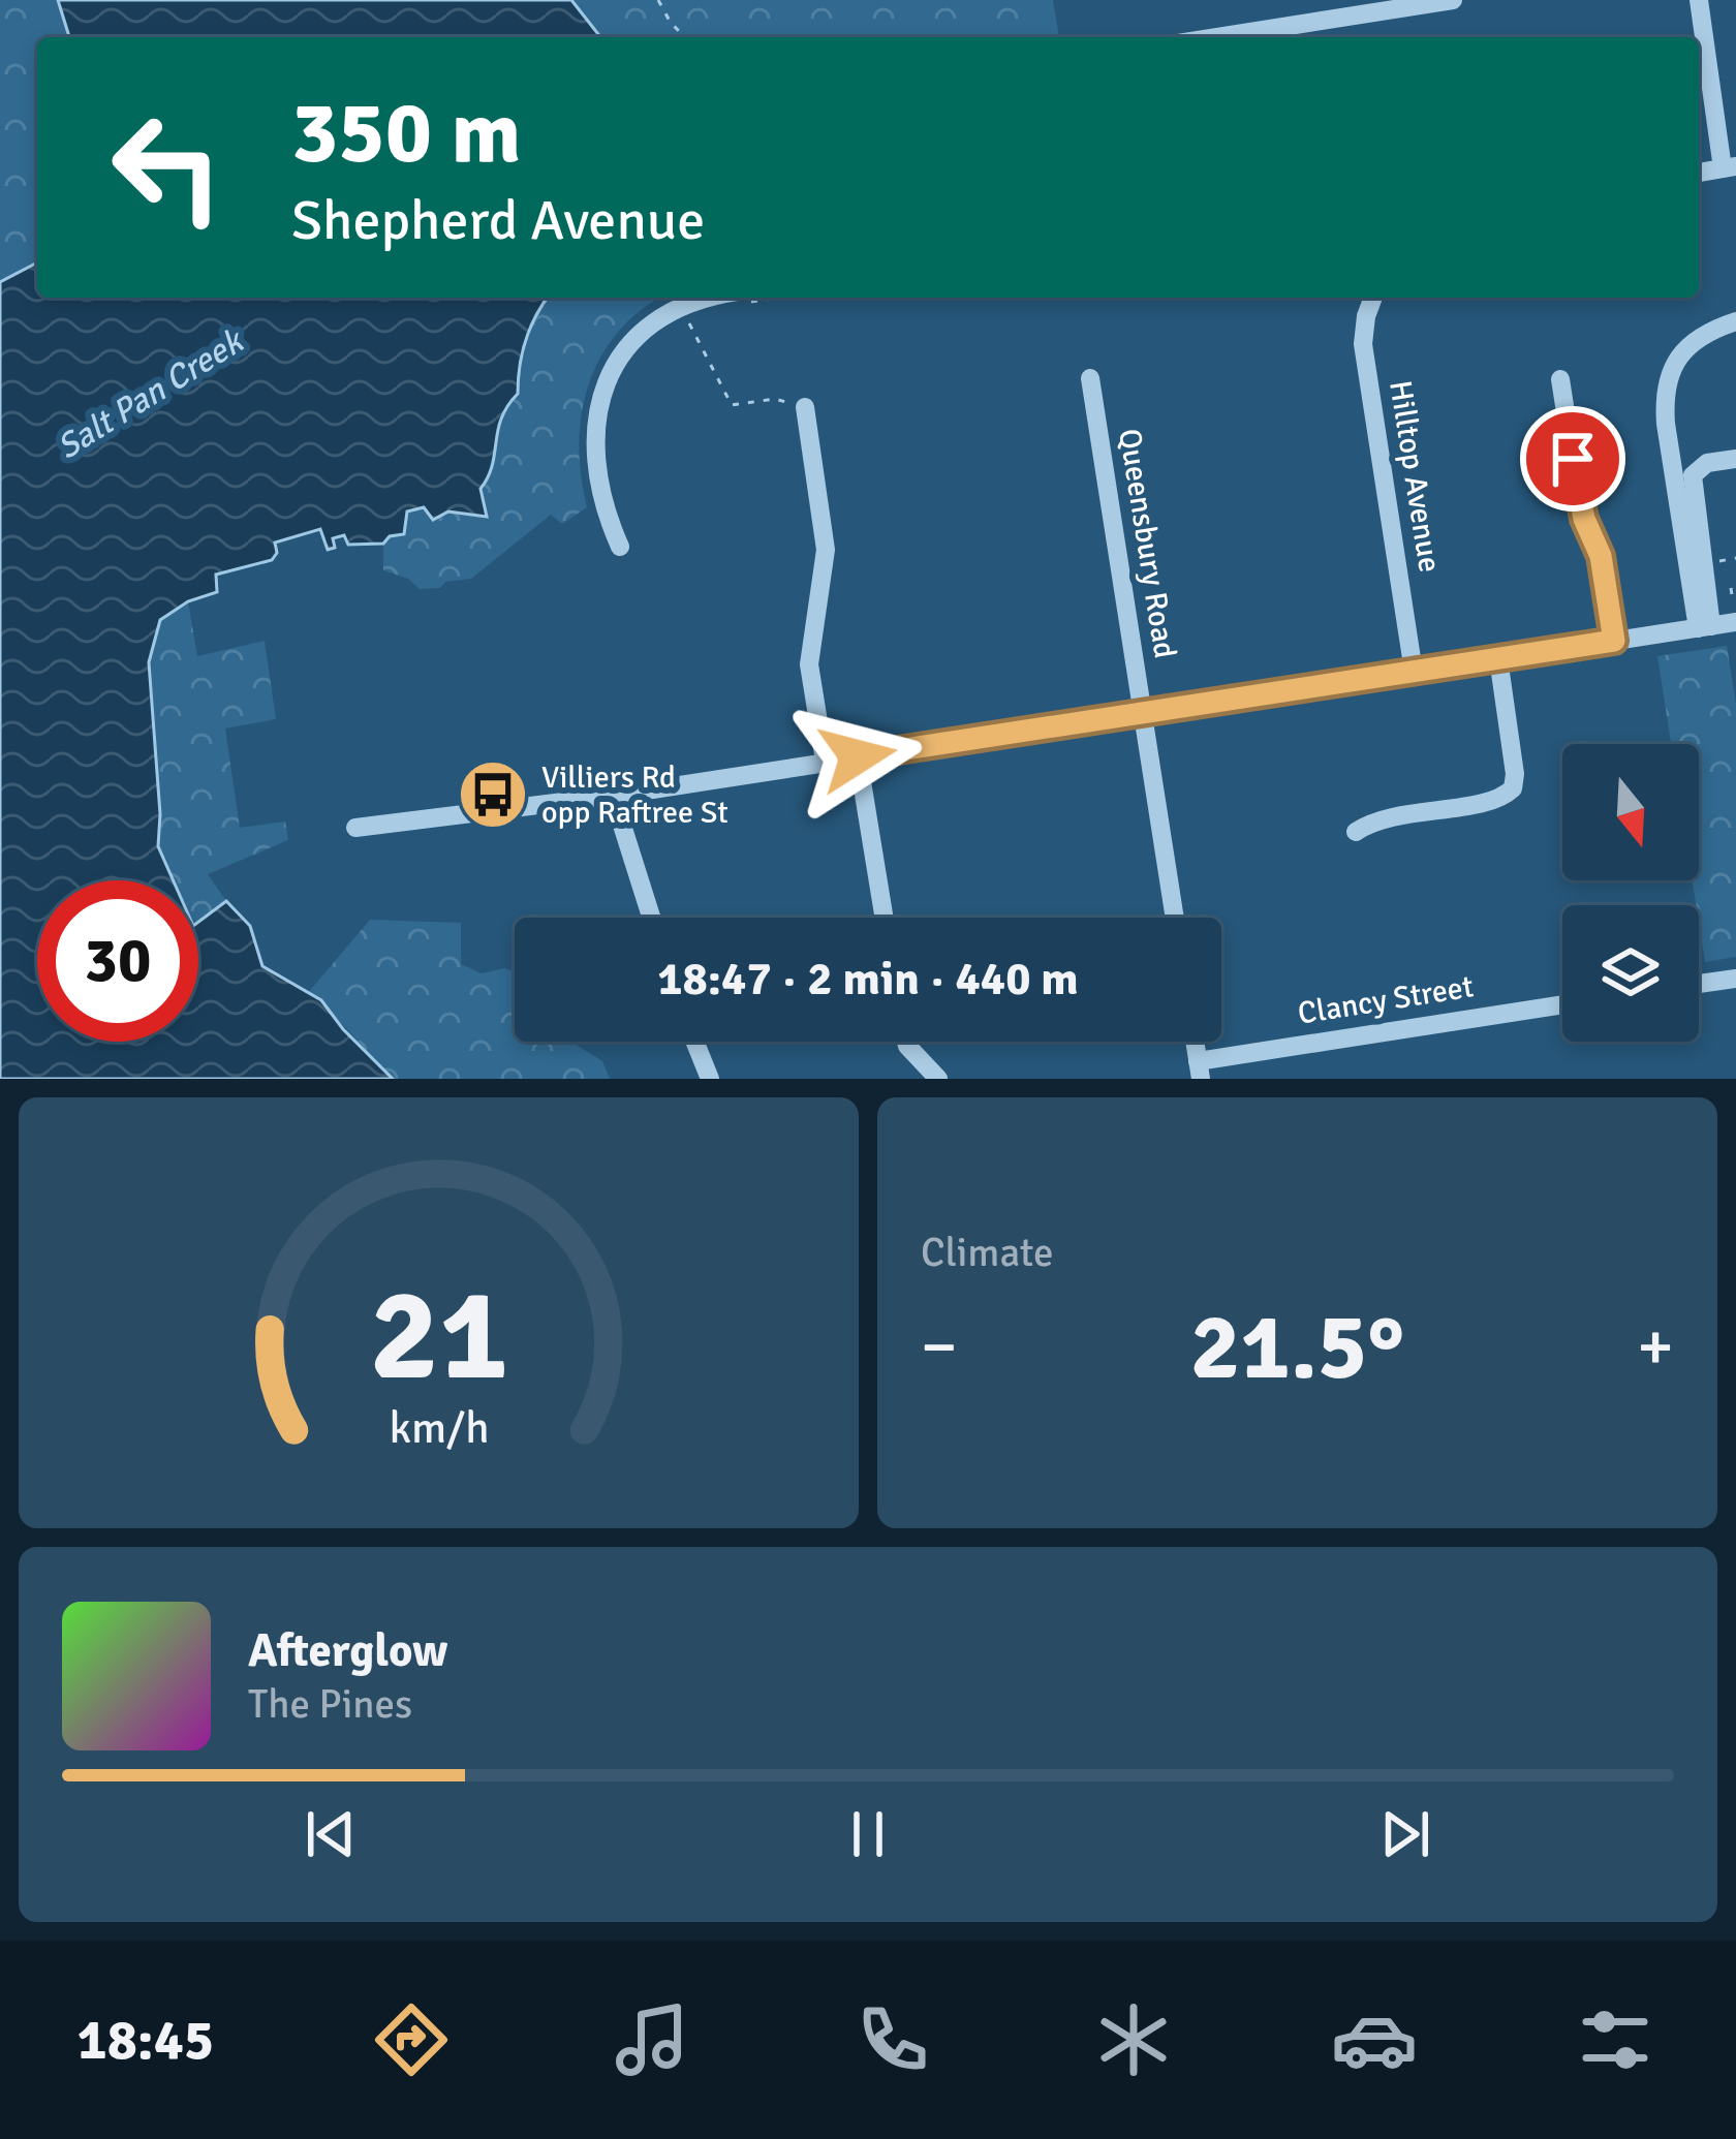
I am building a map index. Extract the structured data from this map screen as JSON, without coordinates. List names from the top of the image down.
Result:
{
  "streets": {
    "street": ["Hilltop Avenue", "Queensbury Road", "Clancy Street"]
  },
  "water": ["Salt Pan Creek"],
  "places": {
    "bus stop": ["Villiers Rd opp Raftree St"]
  },
  "north": "bottom",
  "page": {
    "turn": ["350 m", "Shepherd Avenue"],
    "limit": "30",
    "trip": "18:47 · 2 min · 440 m",
    "tile": "Climate",
    "heat": ["−", "21.5°", "+"],
    "song": ["Afterglow", "The Pines"],
    "tabs": "18:45",
    "gauge": ["21", "km/h"]
  }
}
